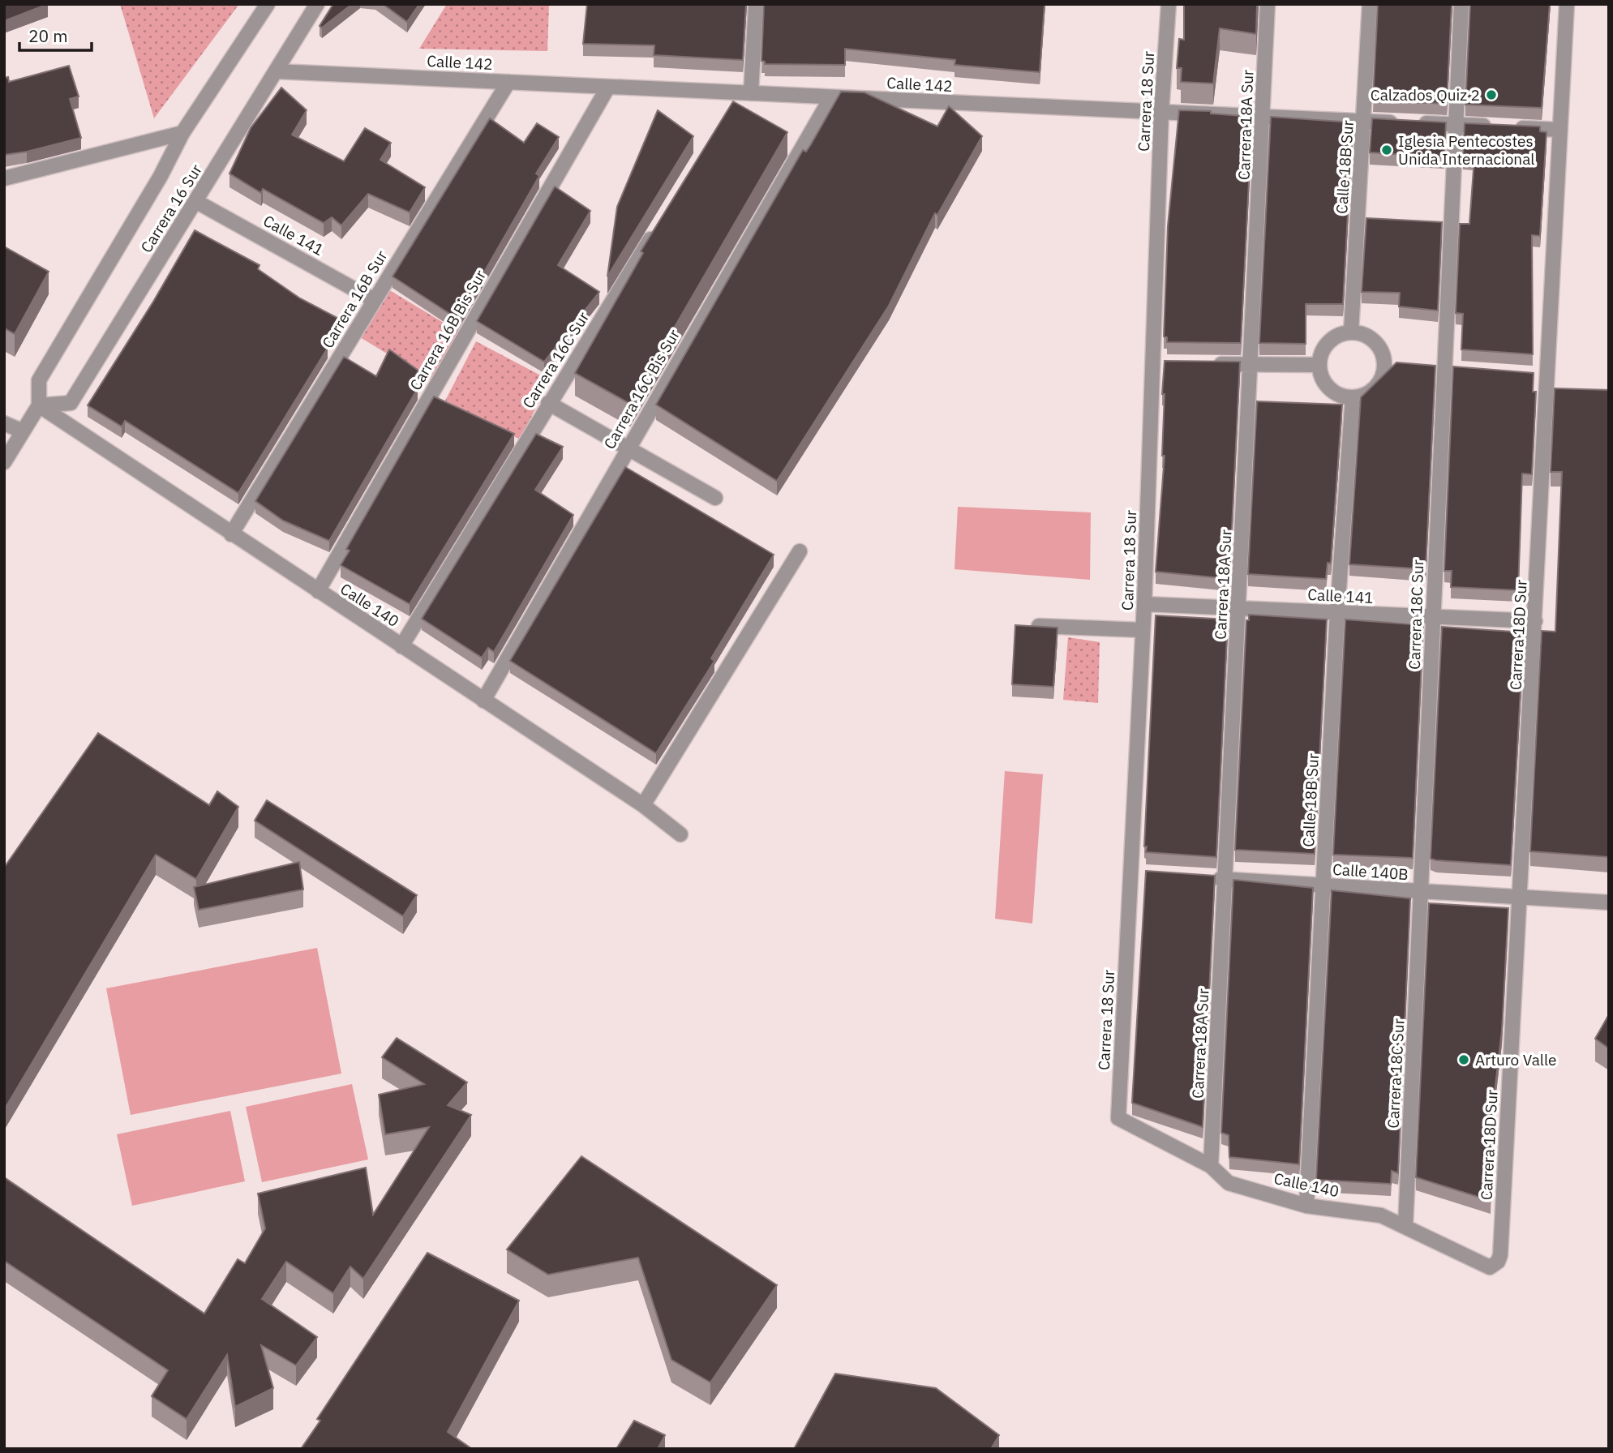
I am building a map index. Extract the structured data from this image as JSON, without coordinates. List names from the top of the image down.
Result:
{
  "streets": {
    "street": [
      "Calle 142",
      "Carrera 18 Sur",
      "Carrera 18A Sur",
      "Calle 18B Sur",
      "Carrera 16 Sur",
      "Calle 141",
      "Carrera 16B Sur",
      "Carrera 16B Bis Sur",
      "Carrera 16C Sur",
      "Carrera 16C Bis Sur",
      "Calle 140",
      "Carrera 18C Sur",
      "Carrera 18D Sur",
      "Calle 140B"
    ]
  },
  "crossings": [
    ["Calle 142", "Carrera 18 Sur"],
    ["Calle 142", "Carrera 18A Sur"],
    ["Calle 142", "Calle 18B Sur"],
    ["Calle 142", "Carrera 16 Sur"],
    ["Calle 142", "Carrera 16B Sur"],
    ["Calle 142", "Carrera 16B Bis Sur"],
    ["Calle 142", "Carrera 16C Bis Sur"],
    ["Calle 142", "Carrera 18C Sur"],
    ["Calle 142", "Carrera 18D Sur"],
    ["Carrera 18 Sur", "Calle 141"],
    ["Carrera 18 Sur", "Calle 140"],
    ["Carrera 18A Sur", "Calle 141"],
    ["Carrera 18A Sur", "Calle 140"],
    ["Carrera 18A Sur", "Calle 140B"],
    ["Calle 18B Sur", "Calle 141"],
    ["Calle 18B Sur", "Calle 140"],
    ["Calle 18B Sur", "Calle 140B"],
    ["Carrera 16 Sur", "Calle 141"],
    ["Carrera 16 Sur", "Calle 140"],
    ["Calle 141", "Carrera 16B Sur"],
    ["Calle 141", "Carrera 18C Sur"],
    ["Calle 141", "Carrera 18D Sur"],
    ["Carrera 16B Sur", "Calle 140"],
    ["Carrera 16B Bis Sur", "Calle 140"],
    ["Carrera 16C Sur", "Calle 140"],
    ["Carrera 16C Bis Sur", "Calle 140"],
    ["Calle 140", "Carrera 18C Sur"],
    ["Calle 140", "Carrera 18D Sur"],
    ["Carrera 18C Sur", "Calle 140B"],
    ["Carrera 18D Sur", "Calle 140B"]
  ],
  "places": ["Calzados Quiz 2", "Iglesia Pentecostes Unida Internacional", "Arturo Valle"],
  "scale_bar": "20 m"
}
